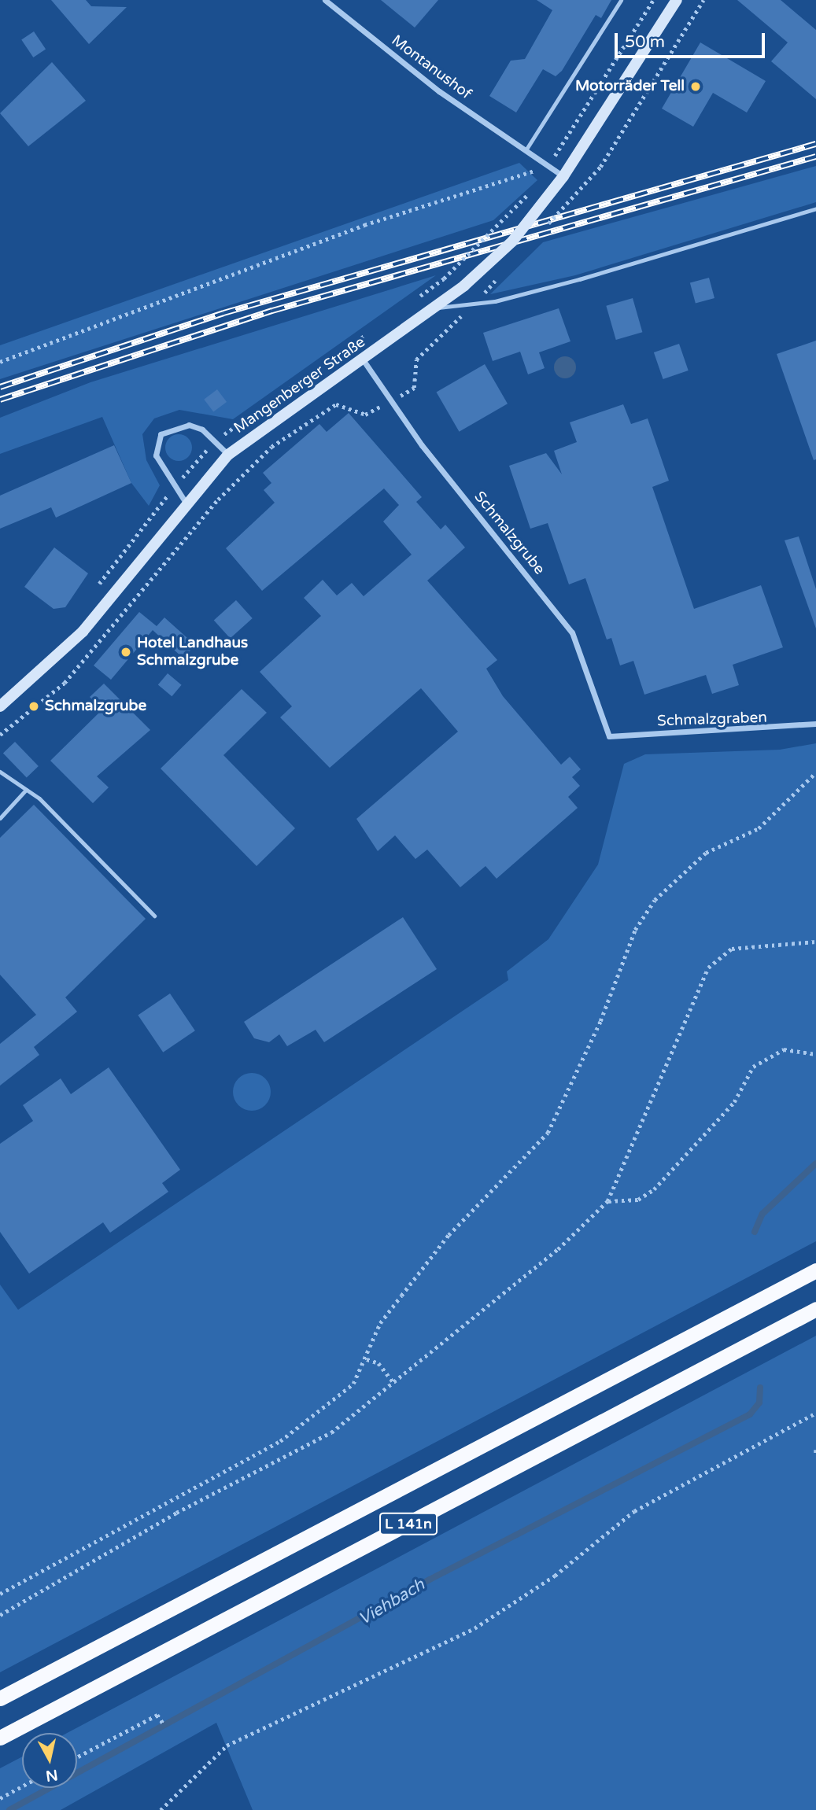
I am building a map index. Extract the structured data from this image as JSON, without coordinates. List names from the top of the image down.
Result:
{
  "streets": {
    "highway": ["L 141n"],
    "main road": ["Mangenberger Straße"],
    "street": ["Montanushof", "Schmalzgrube", "Schmalzgraben"]
  },
  "crossings": [
    ["Montanushof", "Mangenberger Straße"],
    ["Mangenberger Straße", "Schmalzgrube"],
    ["Schmalzgrube", "Schmalzgraben"]
  ],
  "water": ["Viehbach"],
  "places": ["Motorräder Tell", "Hotel Landhaus Schmalzgrube", "Schmalzgrube"],
  "scale_bar": "50 m",
  "north": "bottom"
}
